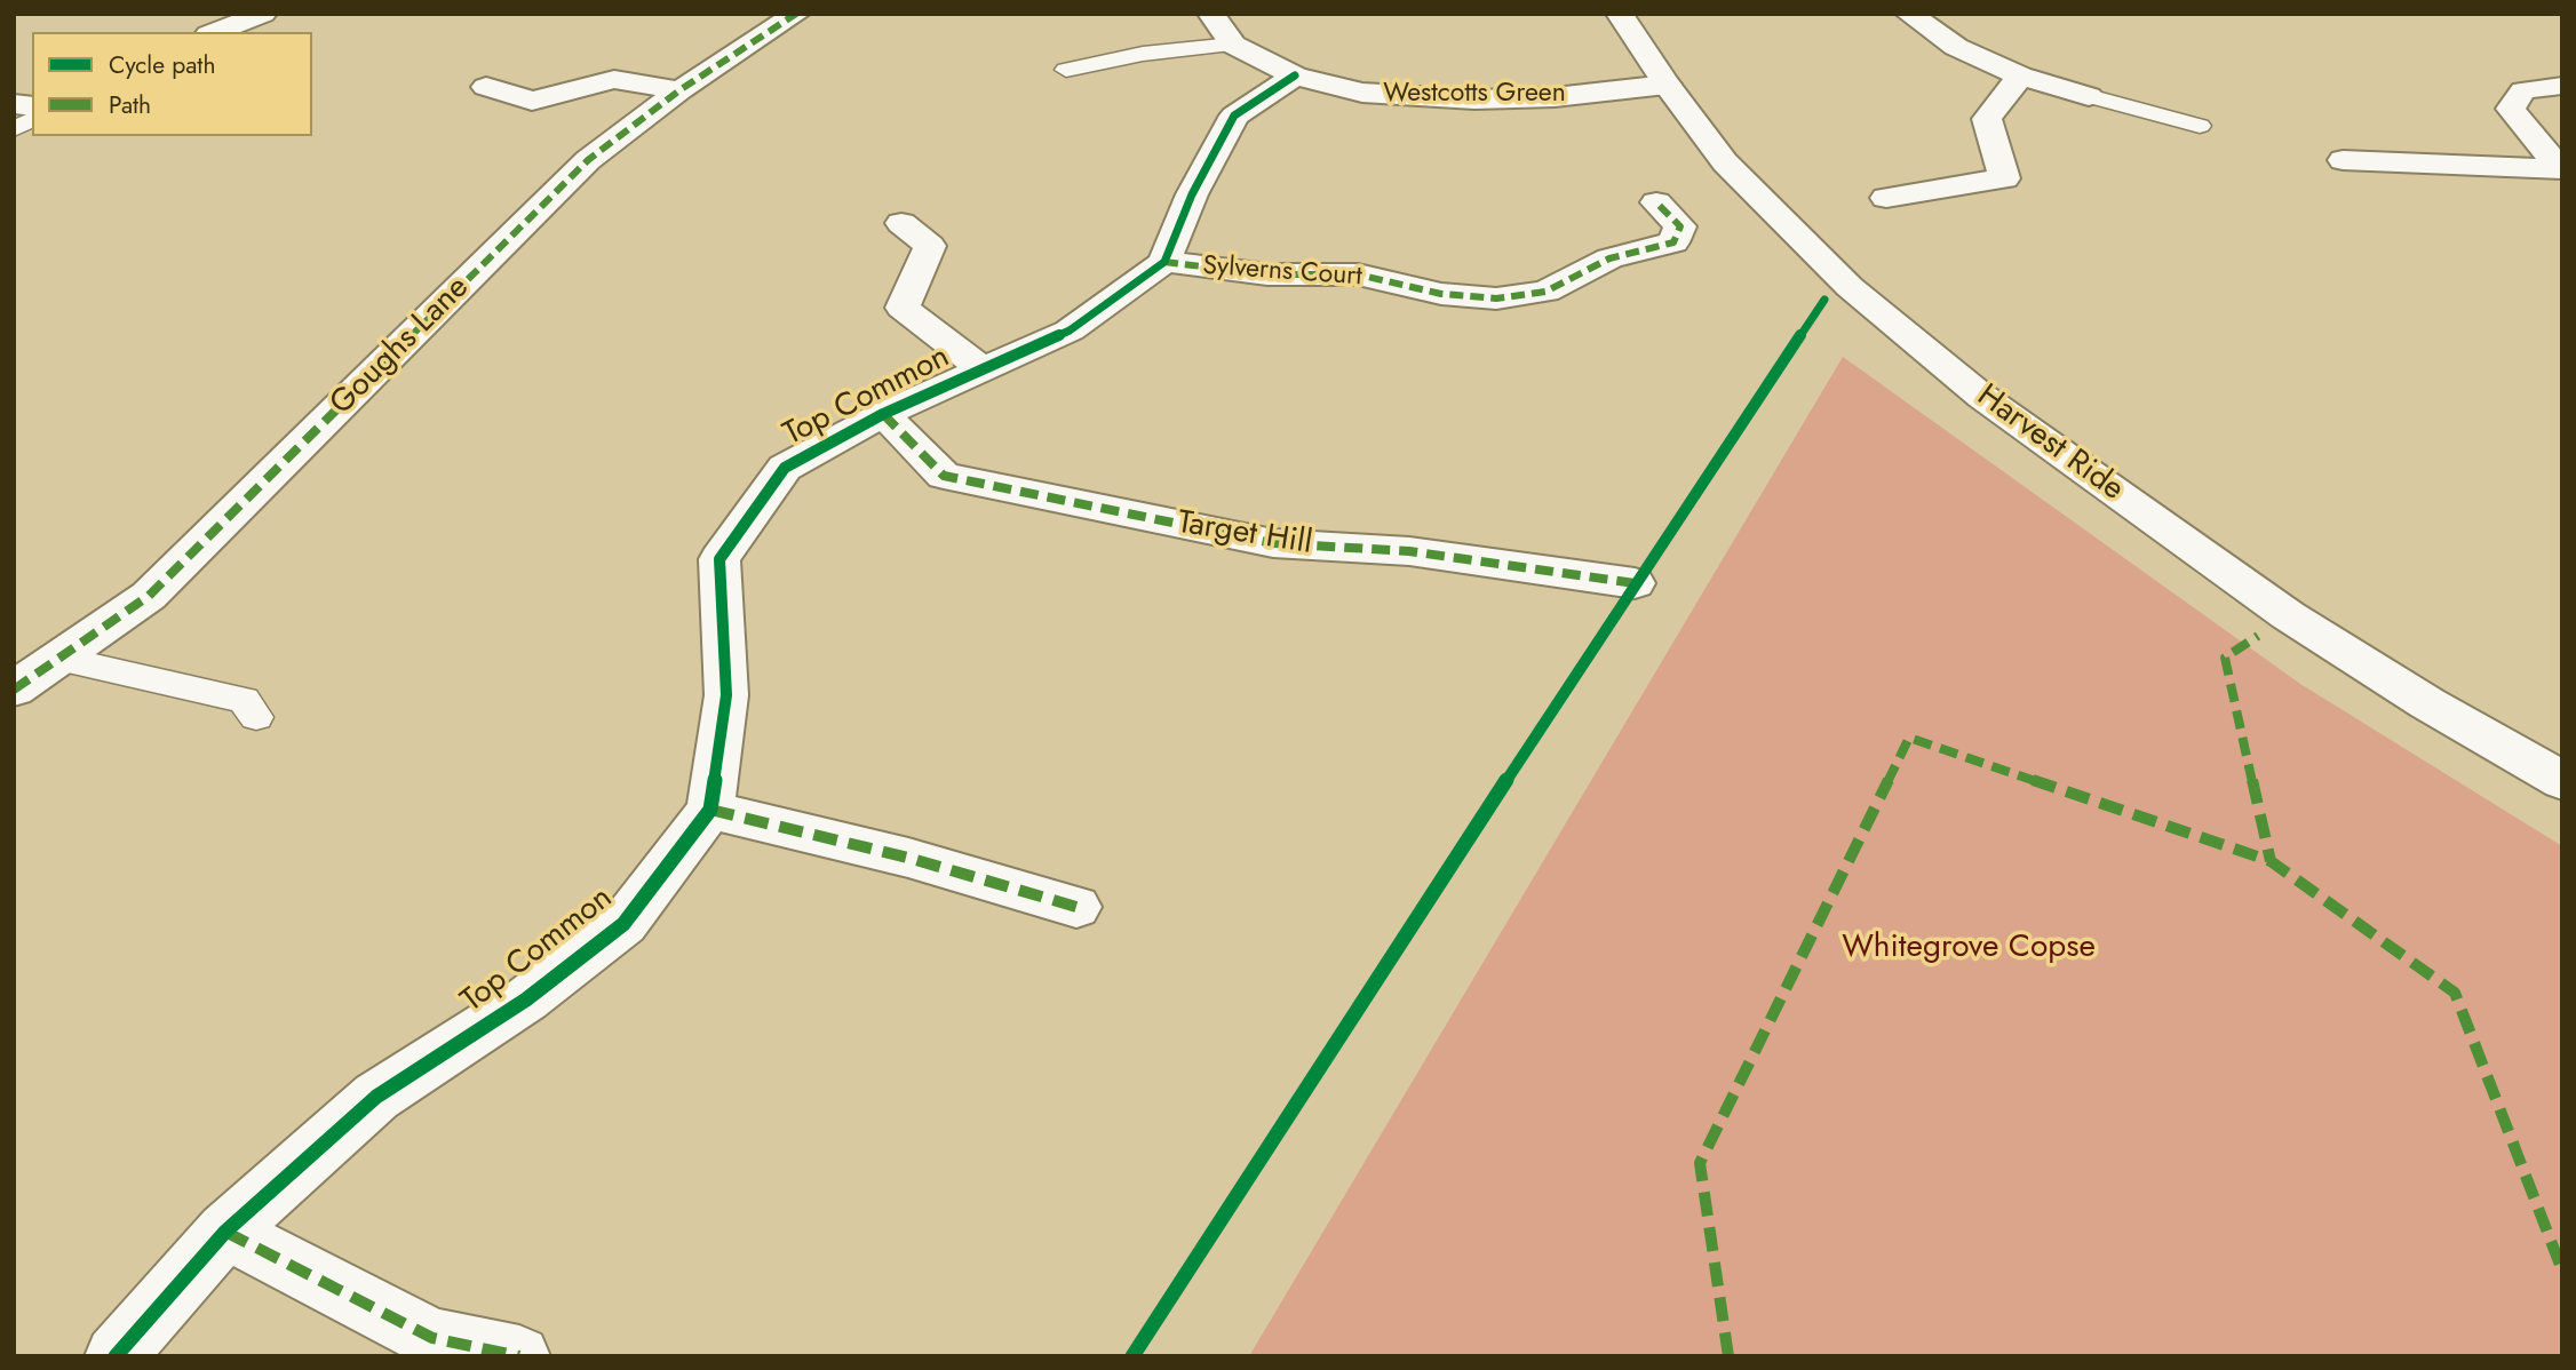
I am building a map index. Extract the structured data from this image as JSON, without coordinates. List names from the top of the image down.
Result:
{
  "streets": {
    "street": [
      "Westcotts Green",
      "Sylverns Court",
      "Goughs Lane",
      "Top Common",
      "Harvest Ride",
      "Target Hill"
    ]
  },
  "crossings": [
    ["Westcotts Green", "Harvest Ride"],
    ["Sylverns Court", "Top Common"],
    ["Top Common", "Target Hill"]
  ],
  "parks": ["Whitegrove Copse"],
  "legend": ["Cycle path", "Path"]
}
